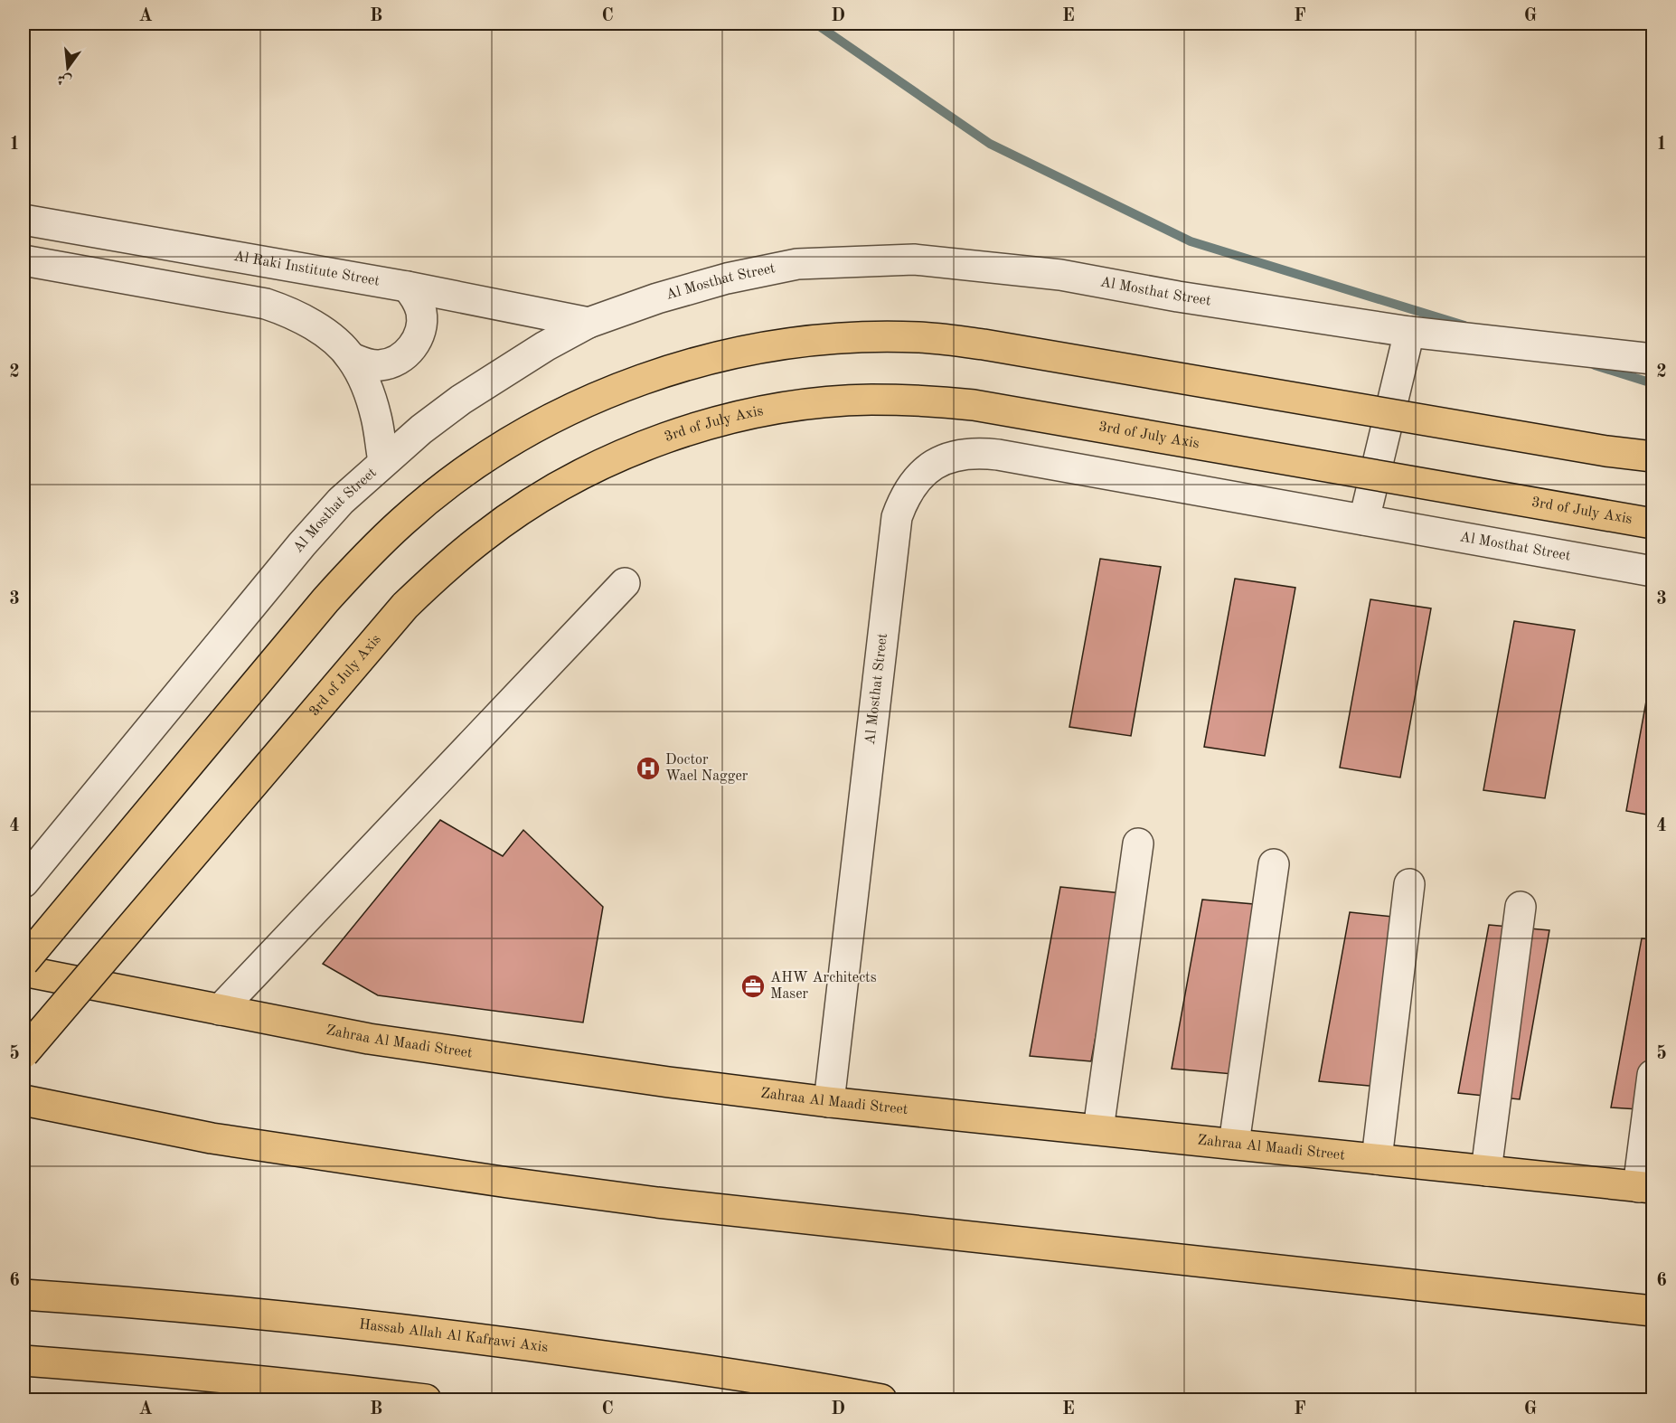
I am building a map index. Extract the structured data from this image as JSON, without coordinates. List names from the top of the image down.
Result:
{
  "streets": {
    "main road": ["3rd of July Axis", "Zahraa Al Maadi Street", "Hassab Allah Al Kafrawi Axis"],
    "street": ["Al Raki Institute Street", "Al Mosthat Street"]
  },
  "crossings": [
    ["Al Raki Institute Street", "Al Mosthat Street"],
    ["Al Mosthat Street", "Zahraa Al Maadi Street"]
  ],
  "places": {
    "hospital": ["Doctor Wael Nagger"],
    "office": ["AHW Architects Maser"]
  },
  "north": "bottom",
  "grid": {
    "columns": [
      "A",
      "B",
      "C",
      "D",
      "E",
      "F",
      "G"
    ],
    "rows": [
      "1",
      "2",
      "3",
      "4",
      "5",
      "6"
    ]
  }
}
